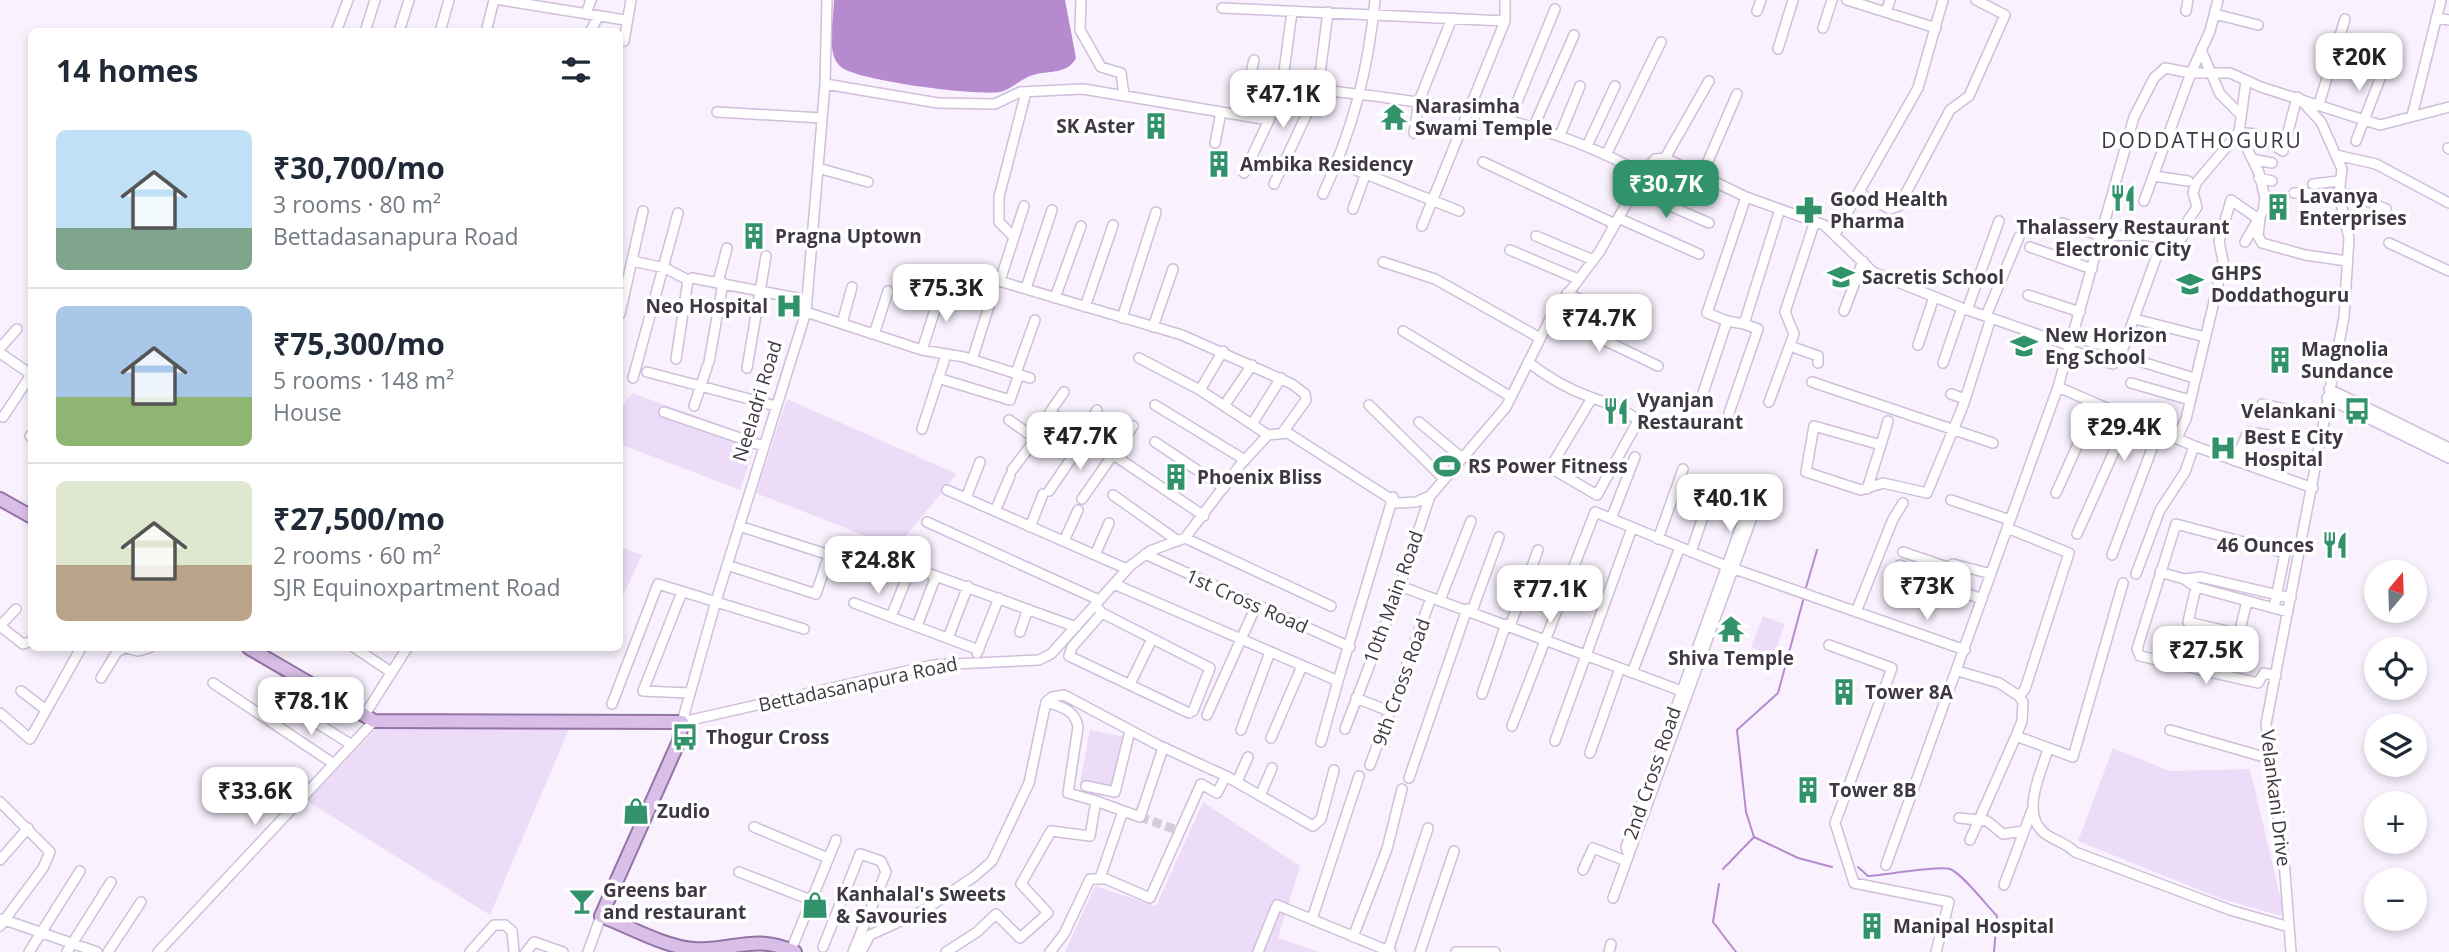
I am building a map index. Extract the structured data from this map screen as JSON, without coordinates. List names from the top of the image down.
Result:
{
  "streets": {
    "main road": ["Neeladri Road"],
    "street": [
      "10th Main Road",
      "1st Cross Road",
      "9th Cross Road",
      "Bettadasanapura Road",
      "2nd Cross Road",
      "Velankani Drive"
    ]
  },
  "crossings": [
    ["Neeladri Road", "Bettadasanapura Road"],
    ["1st Cross Road", "Bettadasanapura Road"]
  ],
  "districts": ["DODDATHOGURU"],
  "places": {
    "temple": ["Narasimha Swami Temple", "Shiva Temple"],
    "building": [
      "SK Aster",
      "Ambika Residency",
      "Lavanya Enterprises",
      "Pragna Uptown",
      "Magnolia Sundance",
      "Phoenix Bliss",
      "Tower 8A",
      "Tower 8B",
      "Manipal Hospital"
    ],
    "restaurant": ["Thalassery Restaurant Electronic City", "Vyanjan Restaurant", "46 Ounces"],
    "pharmacy": ["Good Health Pharma"],
    "school or university": ["Sacretis School", "GHPS Doddathoguru", "New Horizon Eng School"],
    "hospital": ["Neo Hospital", "Best E City Hospital"],
    "bus stop": ["Velankani", "Thogur Cross"],
    "sports": ["RS Power Fitness"],
    "shop": ["Zudio", "Kanhalal's Sweets & Savouries"],
    "bar": ["Greens bar and restaurant"]
  },
  "north": "top",
  "page": {
    "heading": "14 homes",
    "price": [
      "₹20K",
      "₹47.1K",
      "₹30.7K",
      "₹75.3K",
      "₹74.7K",
      "₹29.4K",
      "₹47.7K",
      "₹40.1K",
      "₹24.8K",
      "₹73K",
      "₹77.1K",
      "₹27.5K",
      "₹78.1K",
      "₹33.6K"
    ],
    "list": [
      {
        "name": "₹30,700/mo",
        "note": "3 rooms · 80 m² · Bettadasanapura Road"
      },
      {
        "name": "₹75,300/mo",
        "note": "5 rooms · 148 m² · House"
      },
      {
        "name": "₹27,500/mo",
        "note": "2 rooms · 60 m² · SJR Equinoxpartment Road"
      }
    ],
    "map_buttons": ["+", "−"]
  }
}
